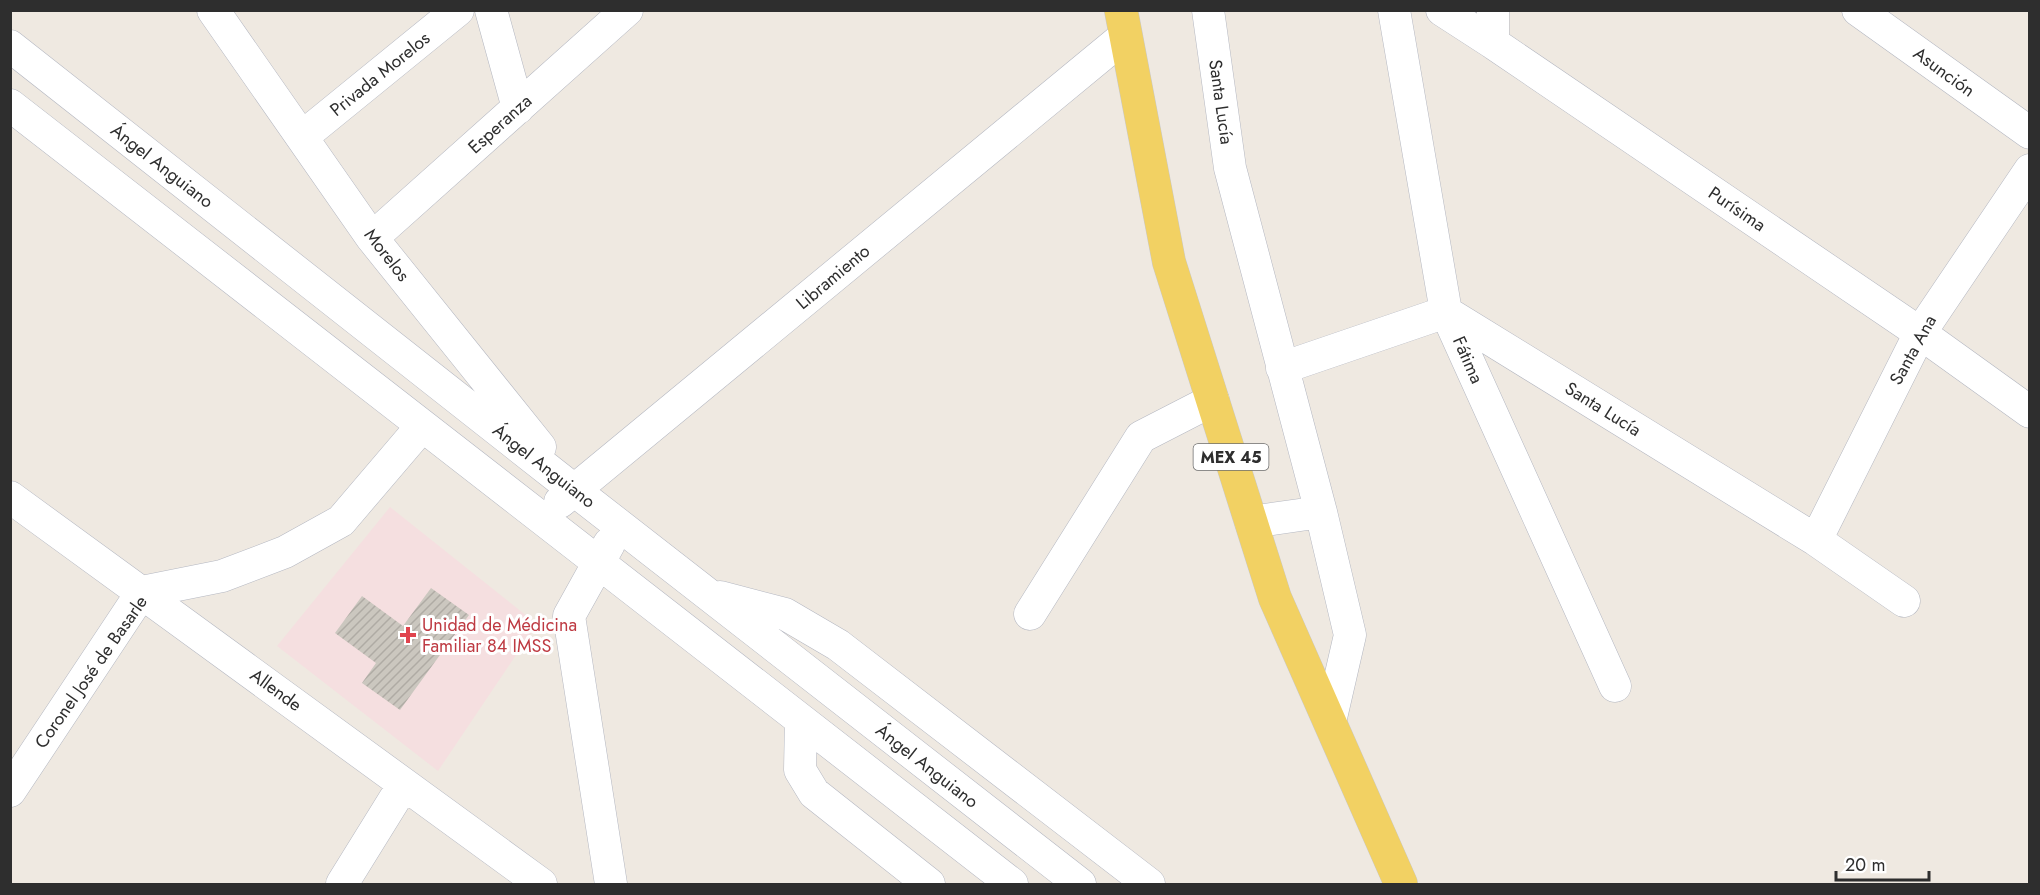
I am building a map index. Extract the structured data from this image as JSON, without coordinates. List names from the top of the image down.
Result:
{
  "streets": {
    "main road": ["MEX 45"],
    "street": [
      "Asunción",
      "Privada Morelos",
      "Santa Lucía",
      "Esperanza",
      "Ángel Anguiano",
      "Purísima",
      "Morelos",
      "Libramiento",
      "Santa Ana",
      "Fátima",
      "Coronel José de Basarle",
      "Allende"
    ]
  },
  "crossings": [
    ["Privada Morelos", "Morelos"],
    ["Santa Lucía", "Santa Ana"],
    ["Santa Lucía", "Fátima"],
    ["Santa Lucía", "MEX 45"],
    ["Esperanza", "Morelos"],
    ["Ángel Anguiano", "Morelos"],
    ["Ángel Anguiano", "Libramiento"],
    ["Purísima", "Santa Ana"],
    ["Morelos", "Libramiento"],
    ["Libramiento", "MEX 45"],
    ["Coronel José de Basarle", "Allende"]
  ],
  "places": {
    "health": ["Unidad de Médicina Familiar 84 IMSS"]
  },
  "scale_bar": "20 m"
}
